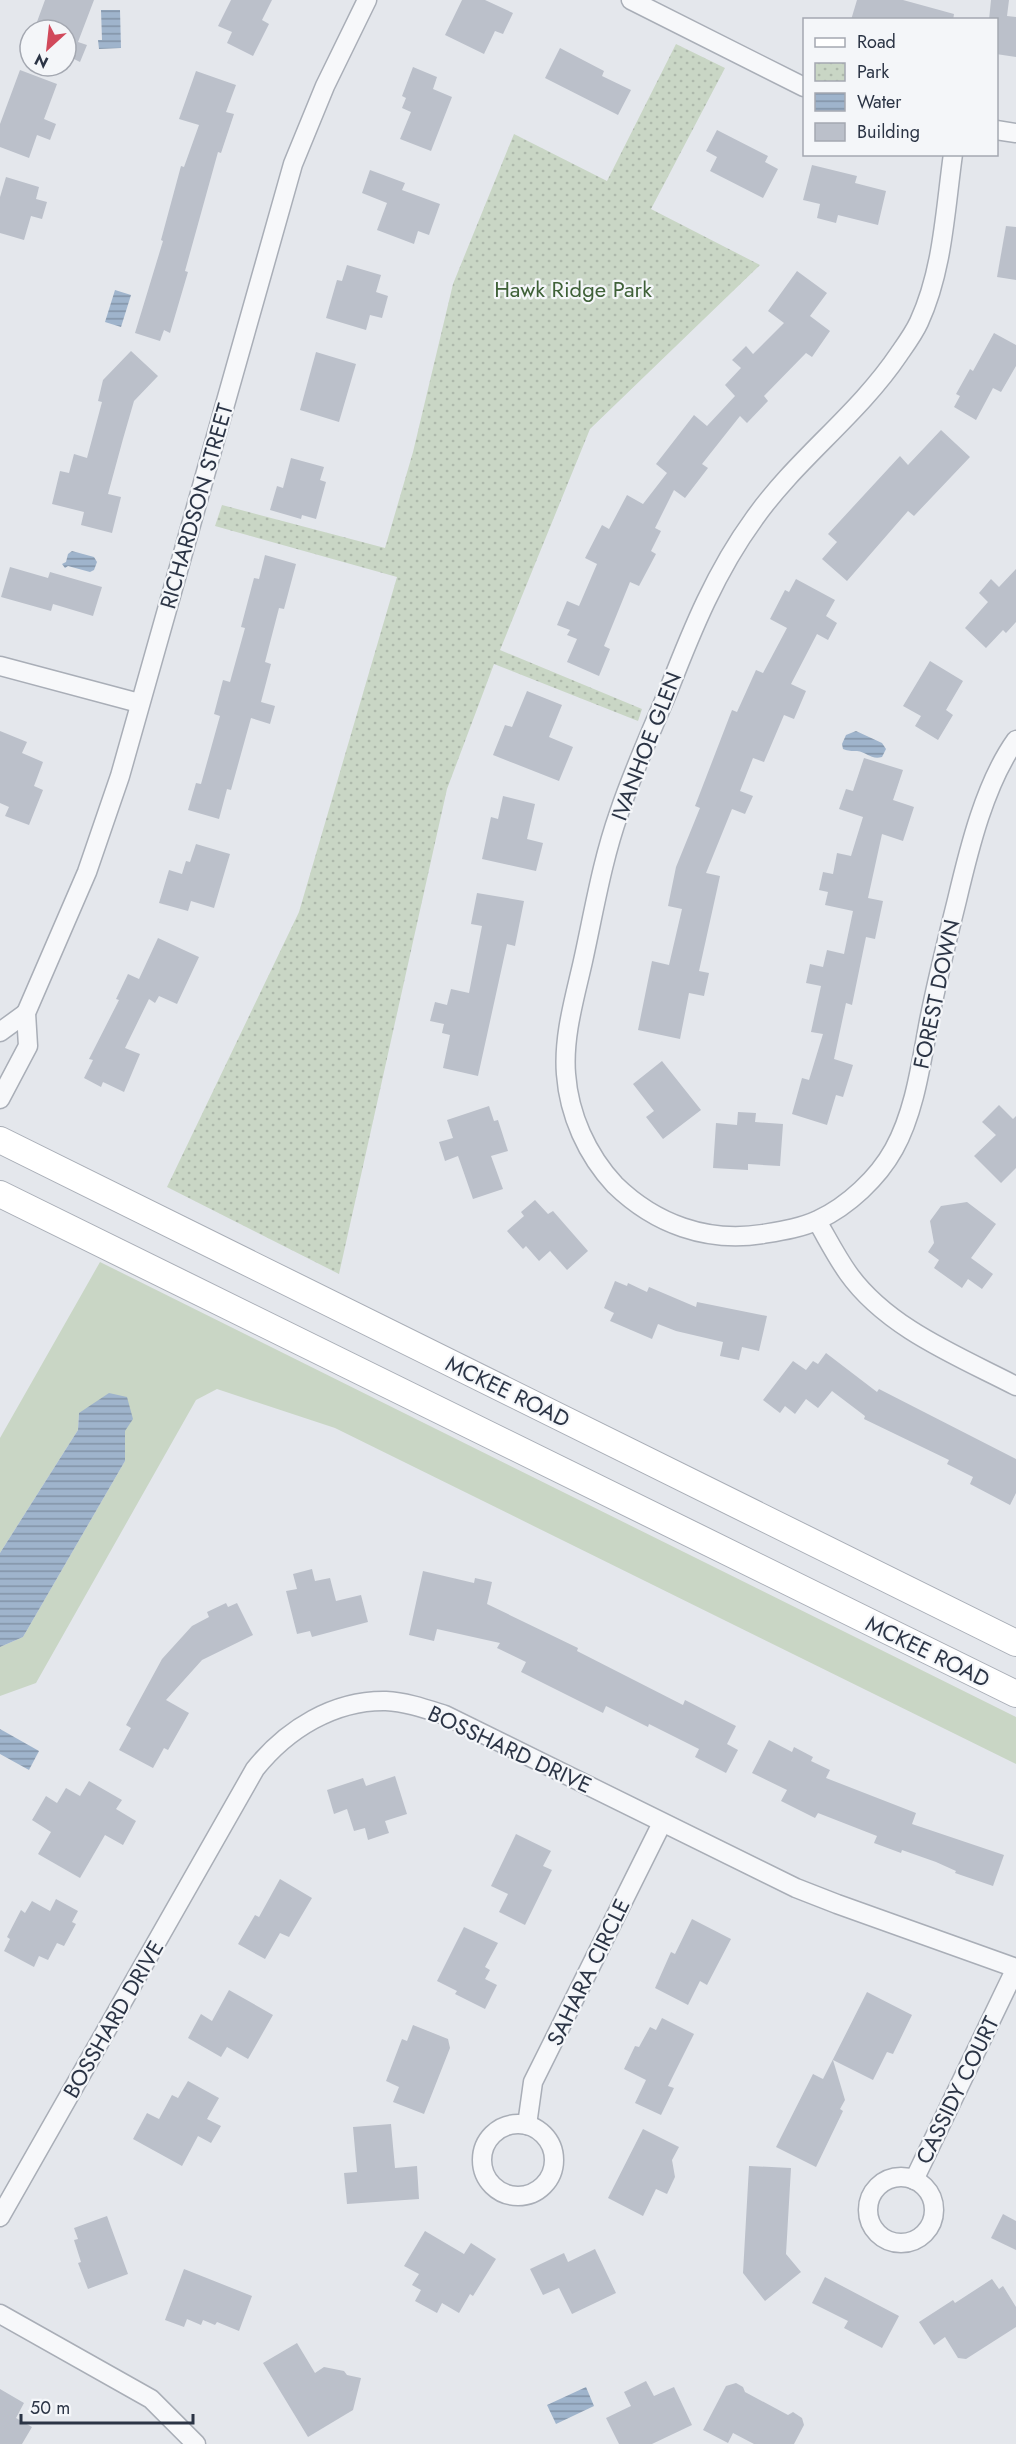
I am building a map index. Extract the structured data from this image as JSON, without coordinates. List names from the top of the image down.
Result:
{
  "streets": {
    "main road": ["MCKEE ROAD"],
    "street": [
      "RICHARDSON STREET",
      "IVANHOE GLEN",
      "FOREST DOWN",
      "BOSSHARD DRIVE",
      "SAHARA CIRCLE",
      "CASSIDY COURT"
    ]
  },
  "crossings": [
    ["IVANHOE GLEN", "FOREST DOWN"],
    ["BOSSHARD DRIVE", "SAHARA CIRCLE"],
    ["BOSSHARD DRIVE", "CASSIDY COURT"]
  ],
  "parks": ["Hawk Ridge Park"],
  "legend": [
    "Road",
    "Park",
    "Water",
    "Building"
  ],
  "scale_bar": "50 m",
  "north": "bottom left"
}
